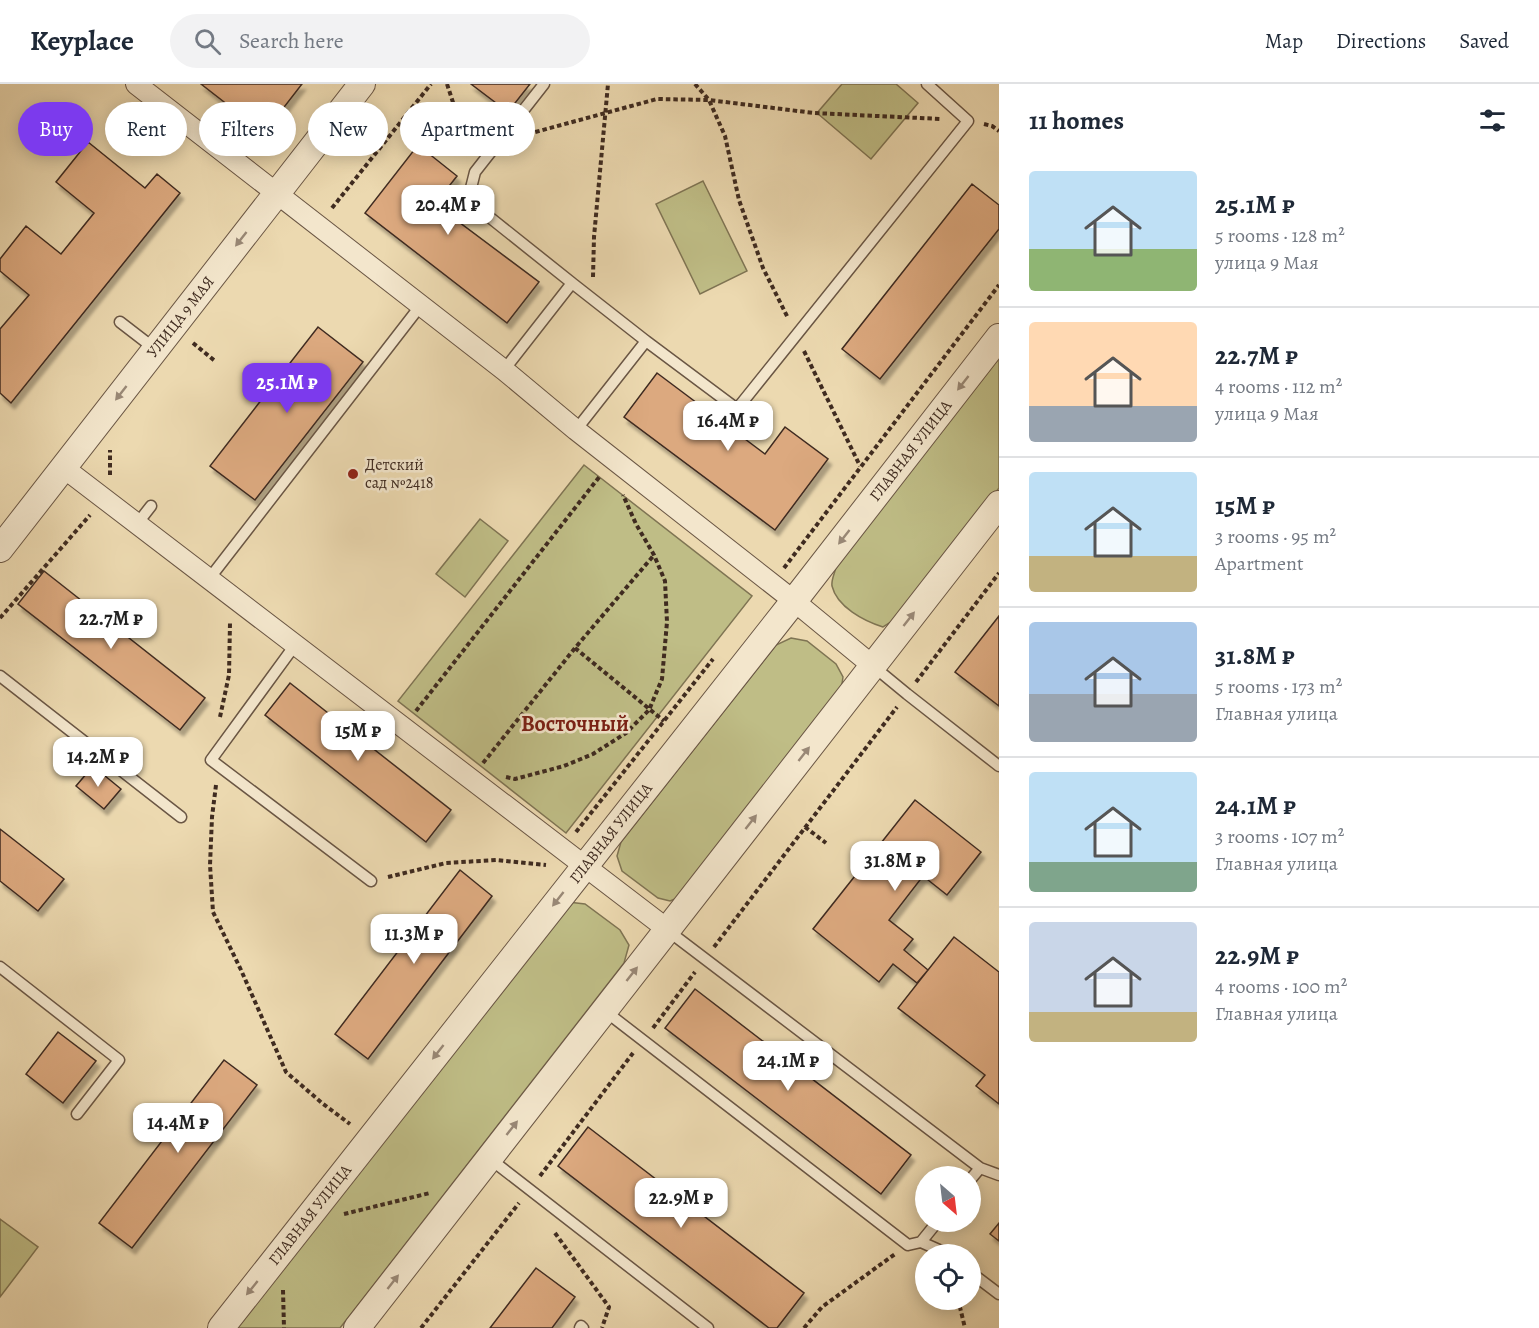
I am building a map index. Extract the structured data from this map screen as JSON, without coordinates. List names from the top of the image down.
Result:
{
  "streets": {
    "street": ["УЛИЦА 9 МАЯ", "ГЛАВНАЯ УЛИЦА"]
  },
  "one_way": ["УЛИЦА 9 МАЯ"],
  "districts": ["Восточный"],
  "places": ["Детский сад №2418"],
  "north": "bottom right",
  "page": {
    "header": "Keyplace",
    "search": "Search here",
    "nav": ["Map", "Directions", "Saved"],
    "heading": "11 homes",
    "chip": [
      "Buy",
      "Rent",
      "Filters",
      "New",
      "Apartment"
    ],
    "list": [
      {
        "name": "25.1M ₽",
        "note": "5 rooms · 128 m² · улица 9 Мая"
      },
      {
        "name": "22.7M ₽",
        "note": "4 rooms · 112 m² · улица 9 Мая"
      },
      {
        "name": "15M ₽",
        "note": "3 rooms · 95 m² · Apartment"
      },
      {
        "name": "31.8M ₽",
        "note": "5 rooms · 173 m² · Главная улица"
      },
      {
        "name": "24.1M ₽",
        "note": "3 rooms · 107 m² · Главная улица"
      },
      {
        "name": "22.9M ₽",
        "note": "4 rooms · 100 m² · Главная улица"
      }
    ],
    "price": [
      "20.4M ₽",
      "25.1M ₽",
      "16.4M ₽",
      "22.7M ₽",
      "15M ₽",
      "14.2M ₽",
      "31.8M ₽",
      "11.3M ₽",
      "24.1M ₽",
      "14.4M ₽",
      "22.9M ₽"
    ]
  }
}
